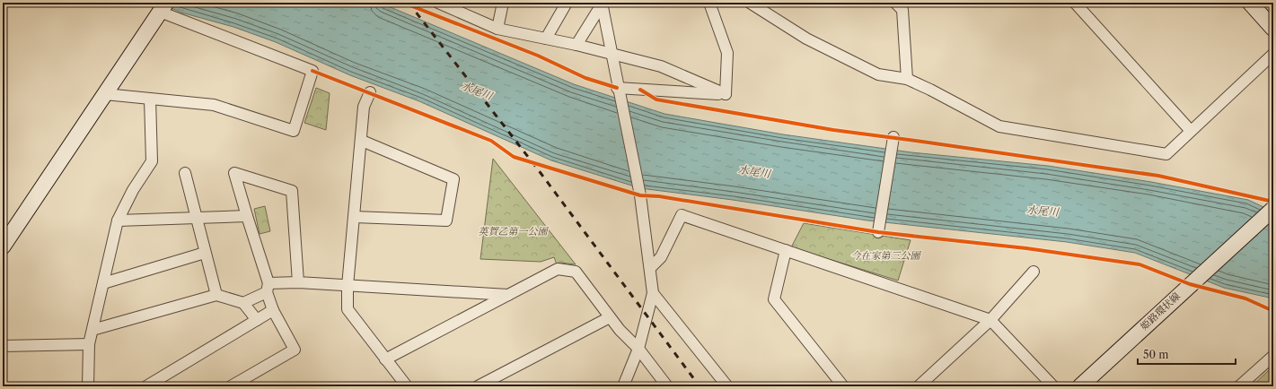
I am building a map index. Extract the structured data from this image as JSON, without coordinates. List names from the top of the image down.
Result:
{
  "streets": {
    "street": ["姫路環状線"]
  },
  "water": ["水尾川"],
  "parks": ["英賀乙第一公園", "今在家第三公園"],
  "scale_bar": "50 m"
}
